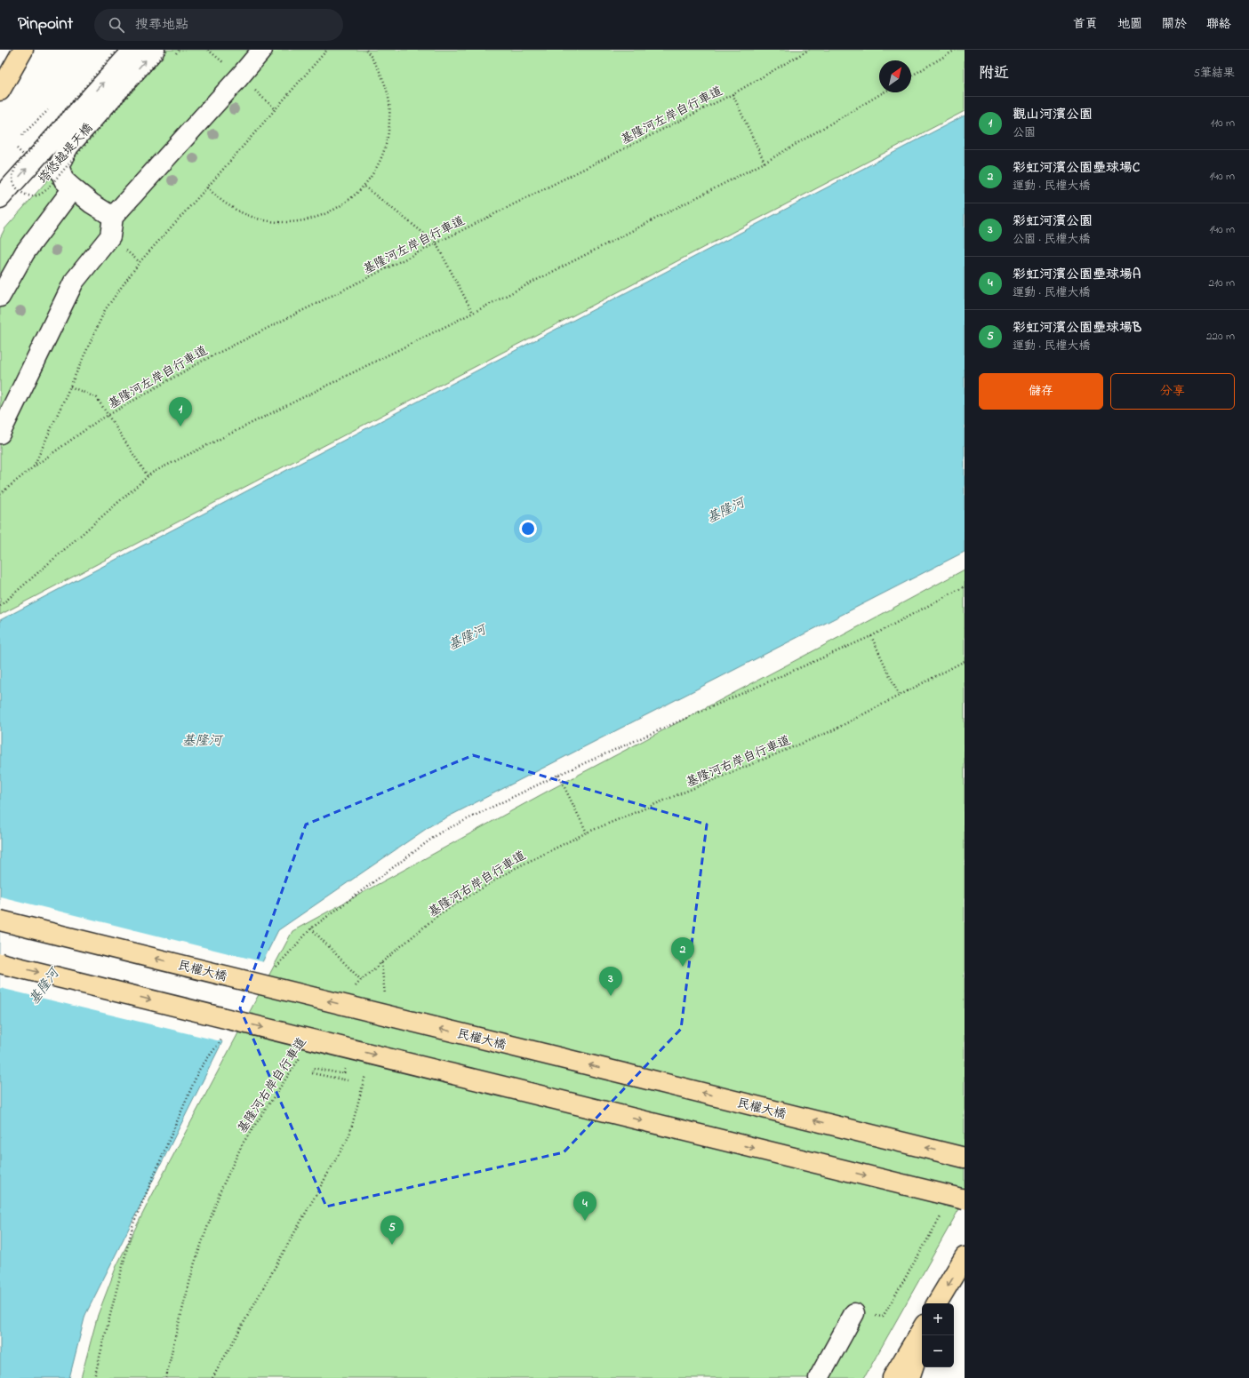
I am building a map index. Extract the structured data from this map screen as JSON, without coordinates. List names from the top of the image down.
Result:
{
  "streets": {
    "main road": ["民權大橋"],
    "path": ["基隆河左岸自行車道", "塔悠越堤天橋", "基隆河右岸自行車道"]
  },
  "water": ["基隆河"],
  "north": "top right",
  "page": {
    "header": "Pinpoint",
    "search": "搜尋地點",
    "nav": [
      "首頁",
      "地圖",
      "關於",
      "聯絡"
    ],
    "heading": ["附近", "5筆結果"],
    "list": [
      {
        "mark": "1",
        "name": "觀山河濱公園",
        "note": "公園",
        "value": "110 m"
      },
      {
        "mark": "2",
        "name": "彩虹河濱公園壘球場C",
        "note": "運動 · 民權大橋",
        "value": "140 m"
      },
      {
        "mark": "3",
        "name": "彩虹河濱公園",
        "note": "公園 · 民權大橋",
        "value": "140 m"
      },
      {
        "mark": "4",
        "name": "彩虹河濱公園壘球場A",
        "note": "運動 · 民權大橋",
        "value": "210 m"
      },
      {
        "mark": "5",
        "name": "彩虹河濱公園壘球場B",
        "note": "運動 · 民權大橋",
        "value": "220 m"
      }
    ],
    "buttons": ["儲存", "分享"],
    "pins": [
      "1",
      "2",
      "3",
      "4",
      "5"
    ],
    "map_buttons": ["+", "−"]
  }
}
